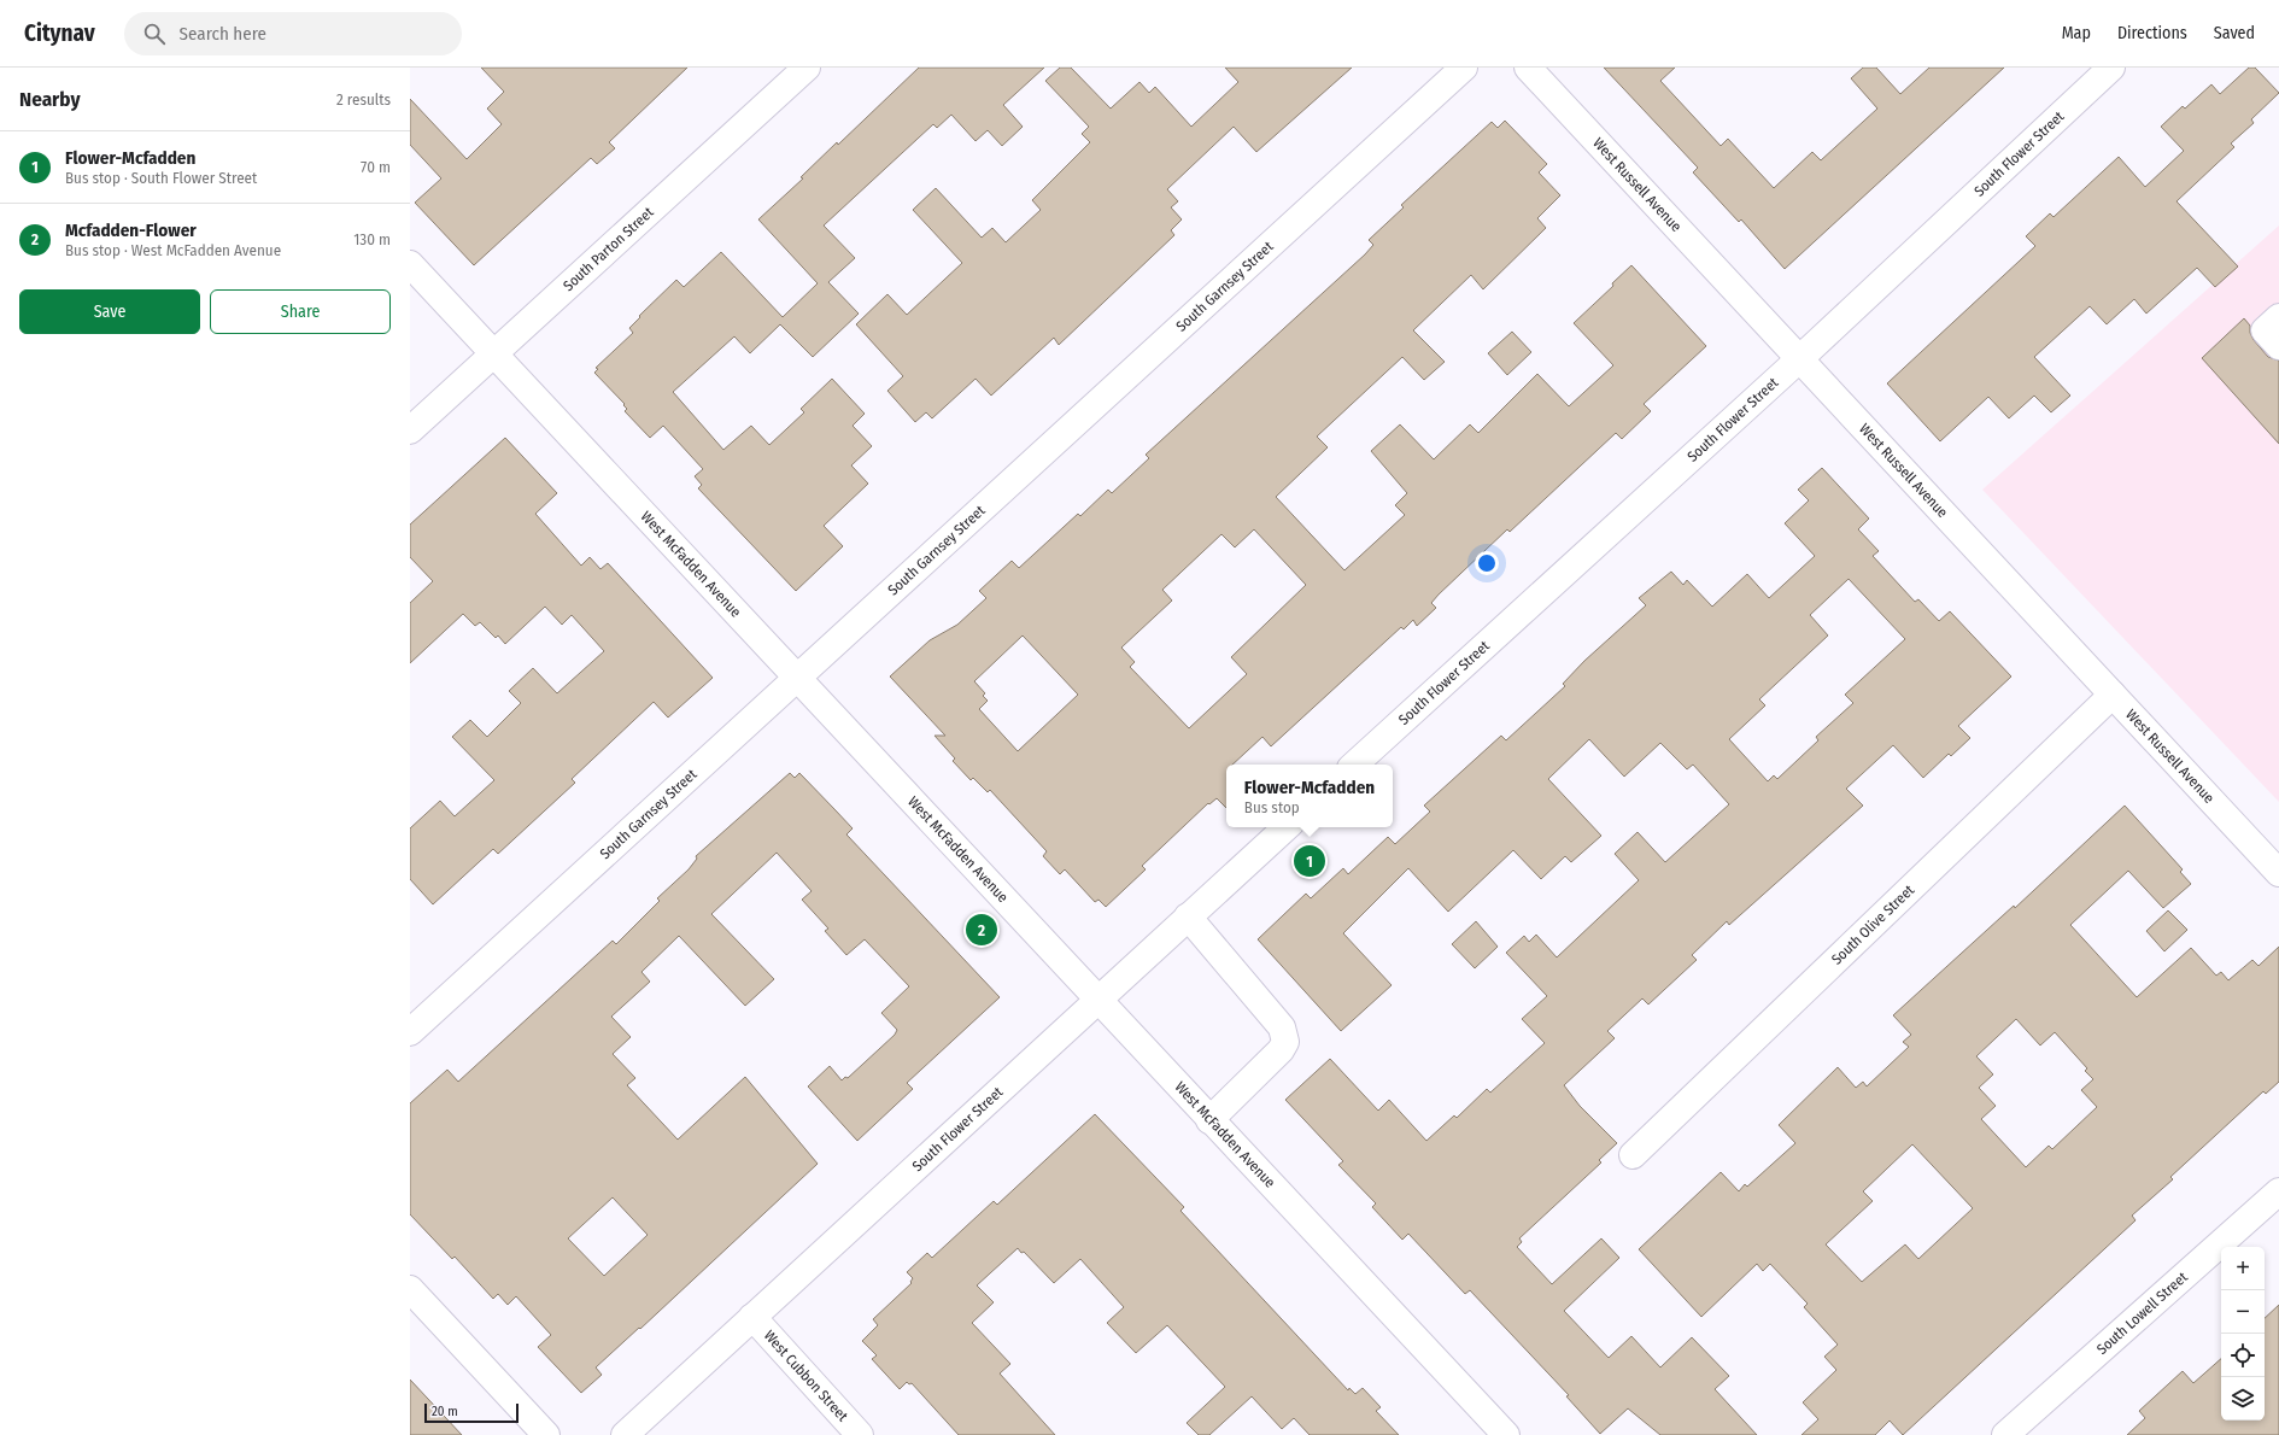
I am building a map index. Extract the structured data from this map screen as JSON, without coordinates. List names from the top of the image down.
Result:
{
  "streets": {
    "street": [
      "South Flower Street",
      "West Russell Avenue",
      "South Parton Street",
      "South Garnsey Street",
      "West McFadden Avenue",
      "South Olive Street",
      "South Lowell Street",
      "West Cubbon Street"
    ]
  },
  "crossings": [
    ["South Flower Street", "West Russell Avenue"],
    ["South Flower Street", "West McFadden Avenue"],
    ["South Flower Street", "West Cubbon Street"],
    ["West Russell Avenue", "South Olive Street"],
    ["South Parton Street", "West McFadden Avenue"],
    ["South Garnsey Street", "West McFadden Avenue"]
  ],
  "scale_bar": "20 m",
  "page": {
    "header": "Citynav",
    "search": "Search here",
    "nav": ["Map", "Directions", "Saved"],
    "heading": ["Nearby", "2 results"],
    "list": [
      {
        "mark": "1",
        "name": "Flower-Mcfadden",
        "note": "Bus stop · South Flower Street",
        "value": "70 m"
      },
      {
        "mark": "2",
        "name": "Mcfadden-Flower",
        "note": "Bus stop · West McFadden Avenue",
        "value": "130 m"
      }
    ],
    "buttons": ["Save", "Share"],
    "popup": ["Flower-Mcfadden", "Bus stop"],
    "pins": ["1", "2"],
    "map_buttons": ["+", "−"],
    "scale": "20 m"
  }
}
